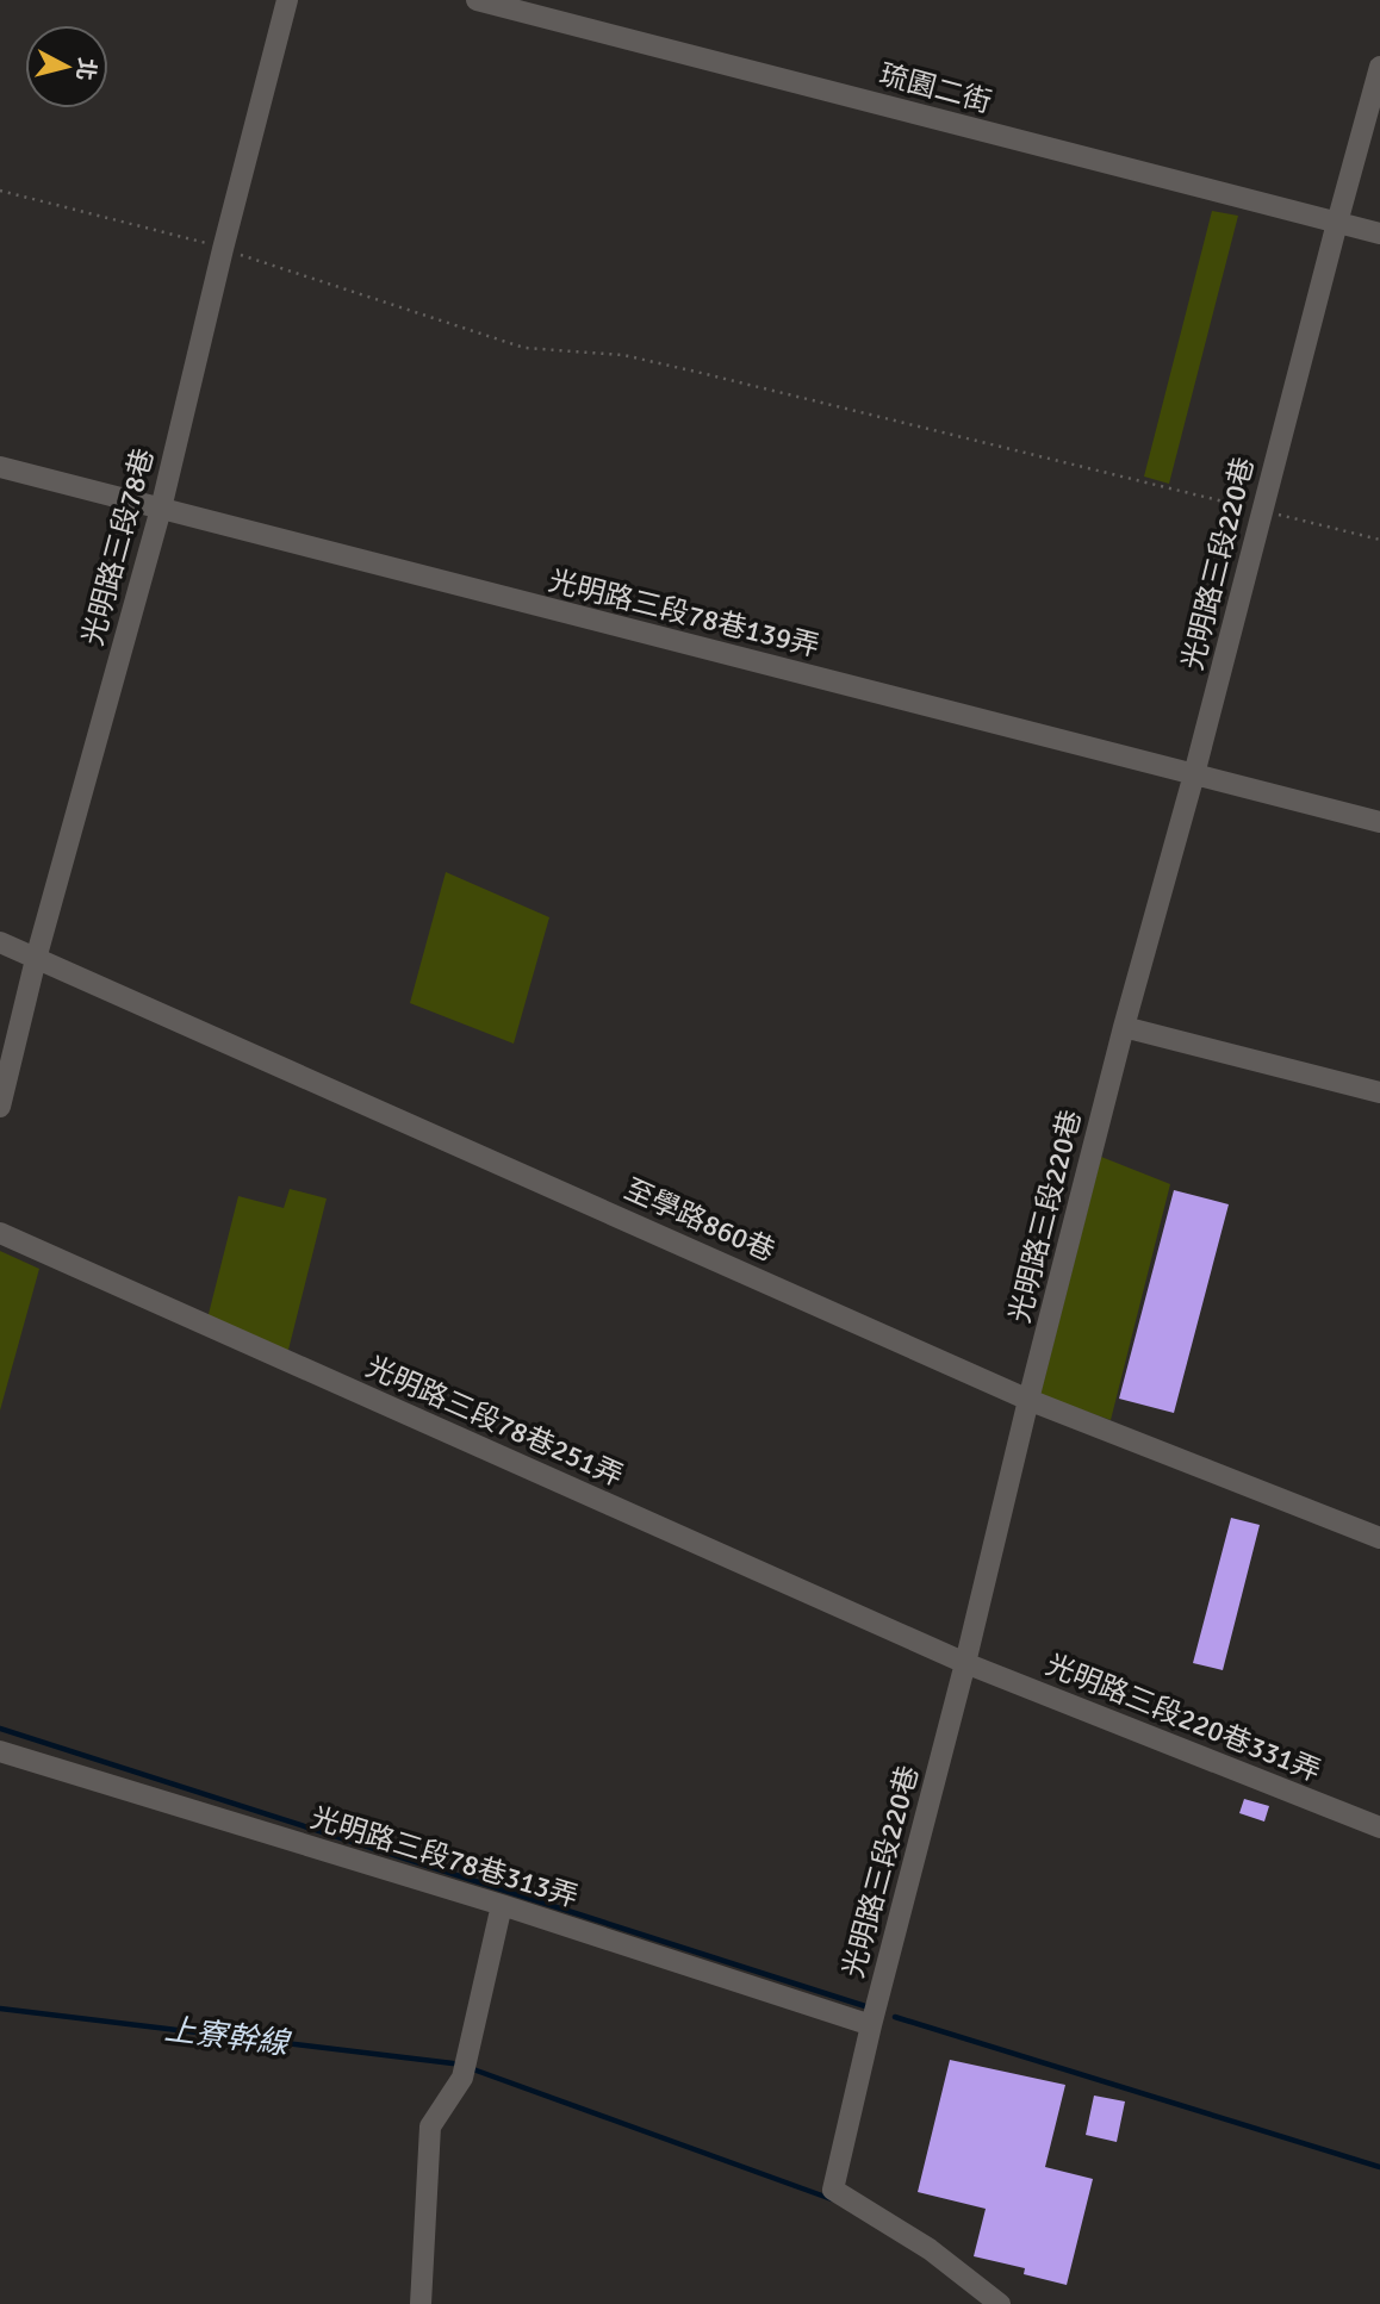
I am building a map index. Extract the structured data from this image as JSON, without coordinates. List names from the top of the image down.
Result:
{
  "streets": {
    "street": [
      "琉園二街",
      "光明路三段78巷",
      "光明路三段220巷",
      "光明路三段78巷139弄",
      "至學路860巷",
      "光明路三段78巷251弄",
      "光明路三段220巷331弄",
      "光明路三段78巷313弄"
    ]
  },
  "crossings": [
    ["琉園二街", "光明路三段220巷"],
    ["光明路三段78巷", "光明路三段78巷139弄"],
    ["光明路三段78巷", "至學路860巷"],
    ["光明路三段220巷", "光明路三段78巷139弄"],
    ["光明路三段220巷", "至學路860巷"],
    ["光明路三段220巷", "光明路三段78巷251弄"],
    ["光明路三段220巷", "光明路三段220巷331弄"],
    ["光明路三段220巷", "光明路三段78巷313弄"],
    ["光明路三段78巷251弄", "光明路三段220巷331弄"]
  ],
  "water": ["上寮幹線"],
  "north": "right"
}
